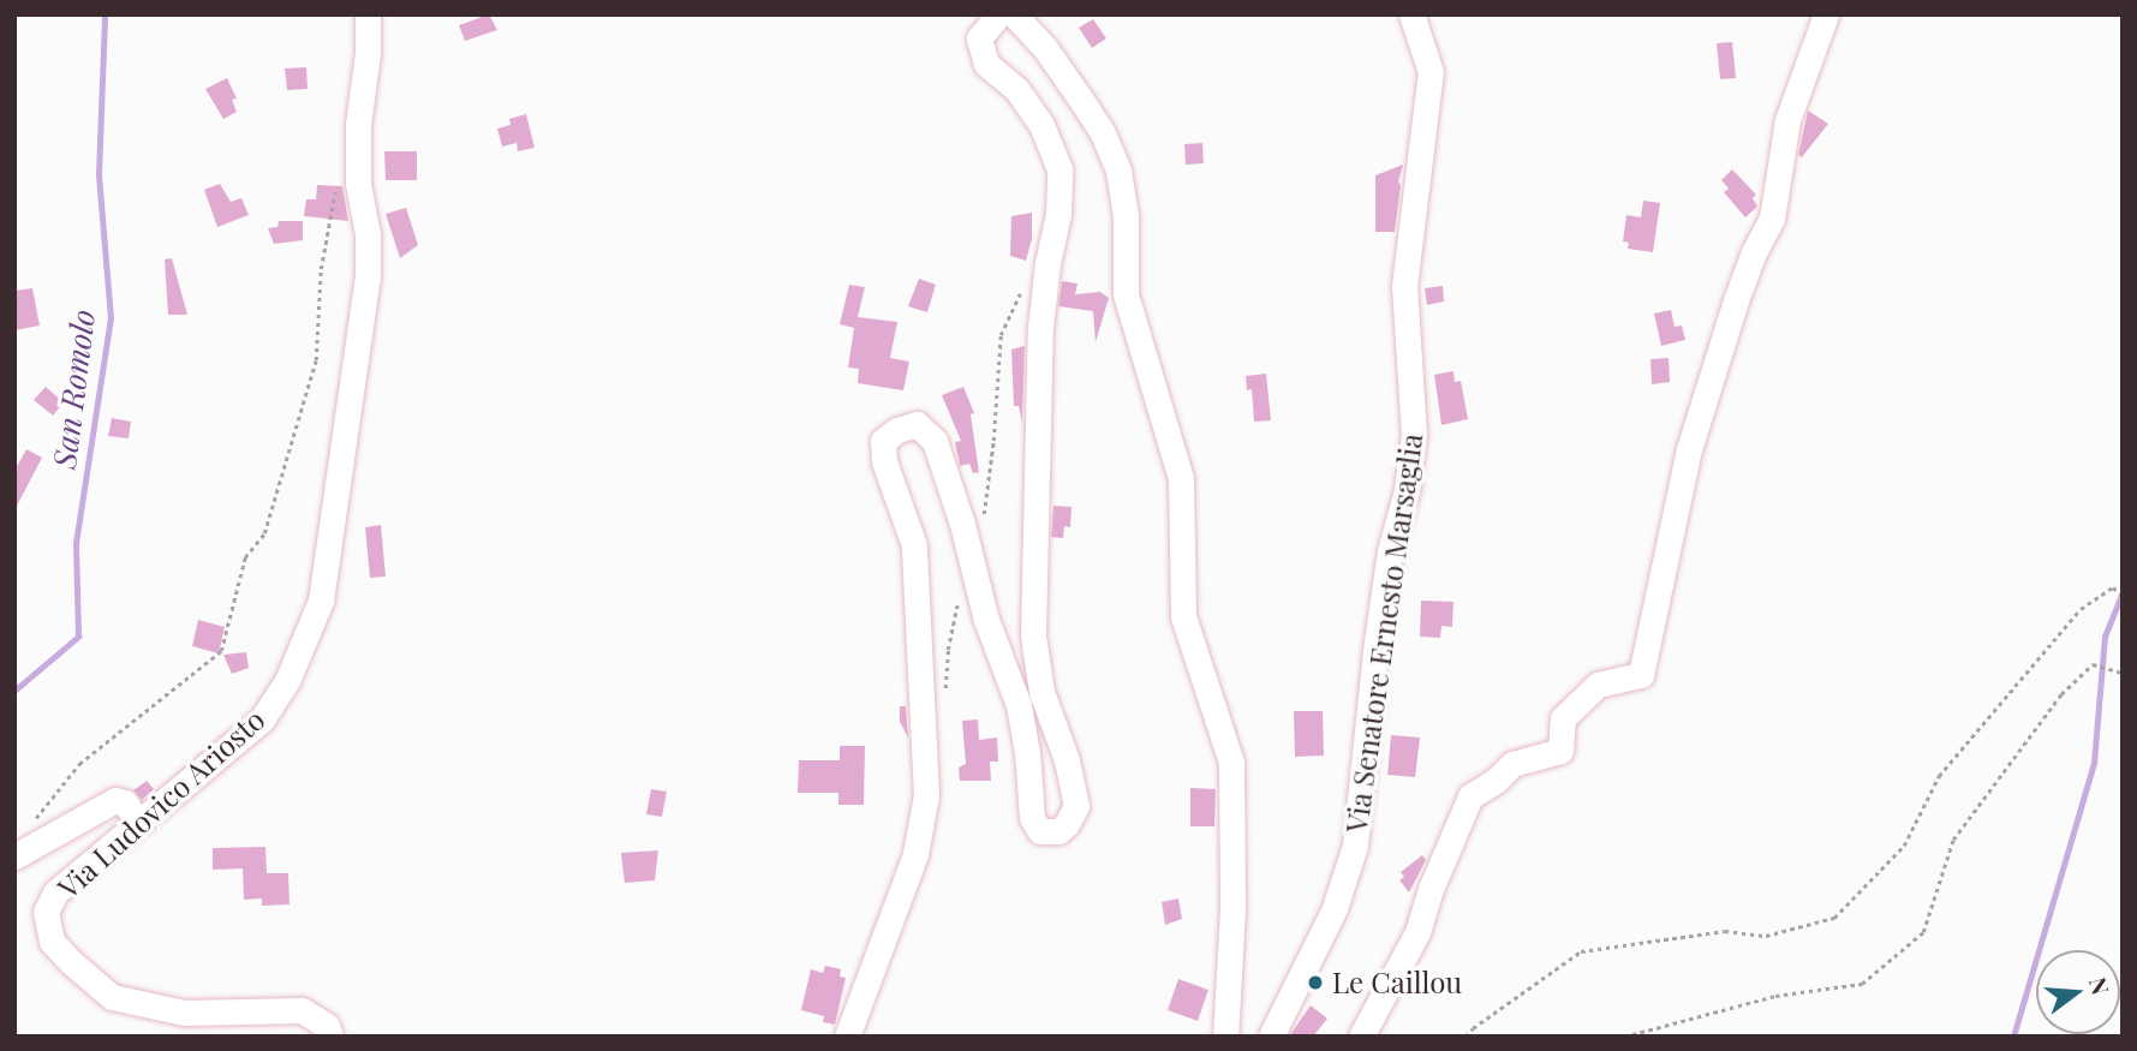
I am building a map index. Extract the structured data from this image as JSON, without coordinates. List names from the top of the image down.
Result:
{
  "streets": {
    "street": ["Via Senatore Ernesto Marsaglia", "Via Ludovico Ariosto"]
  },
  "water": ["San Romolo"],
  "places": ["Le Caillou"],
  "north": "right"
}
